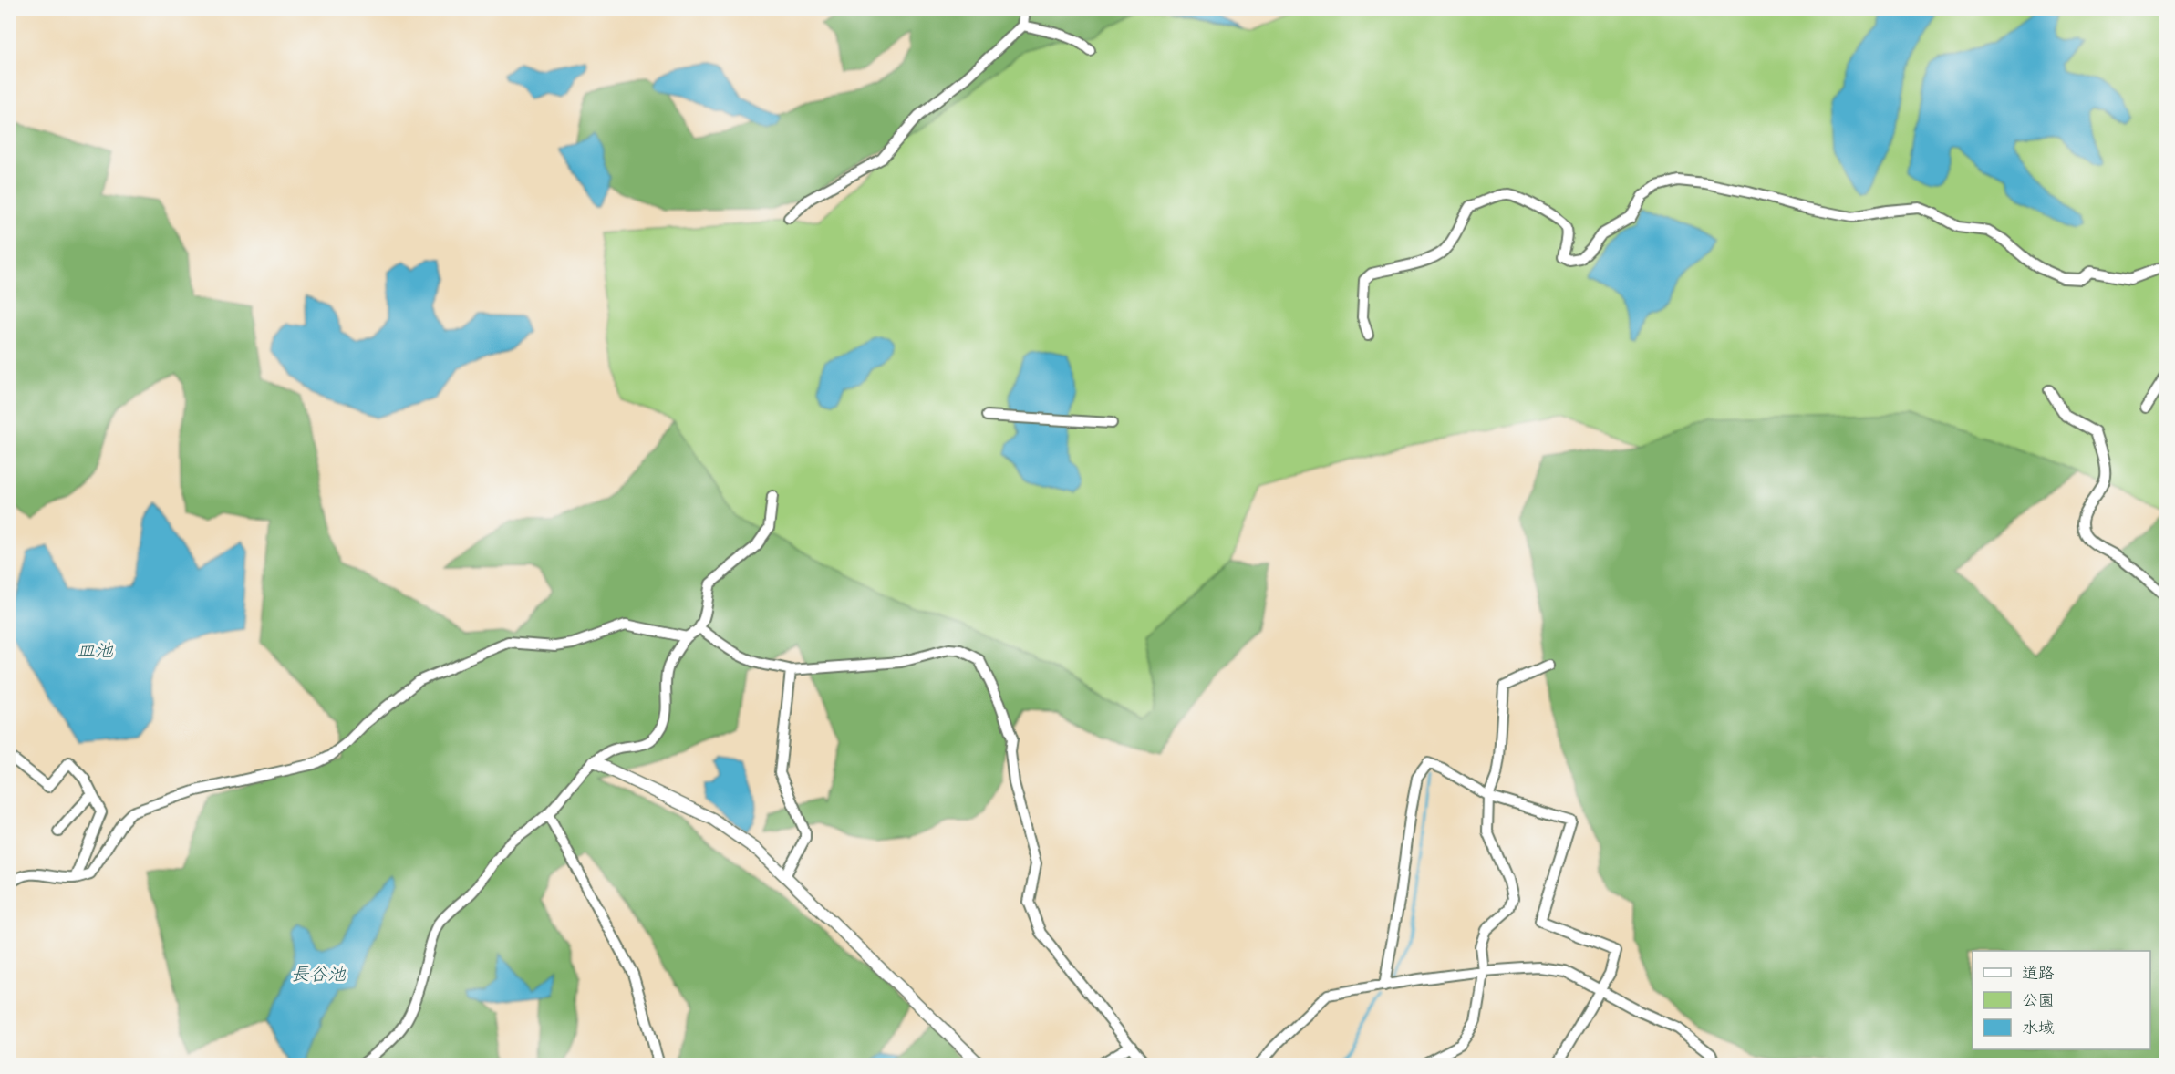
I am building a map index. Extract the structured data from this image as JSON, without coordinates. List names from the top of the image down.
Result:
{
  "water": ["皿池", "長谷池"],
  "legend": ["道路", "公園", "水域"]
}
